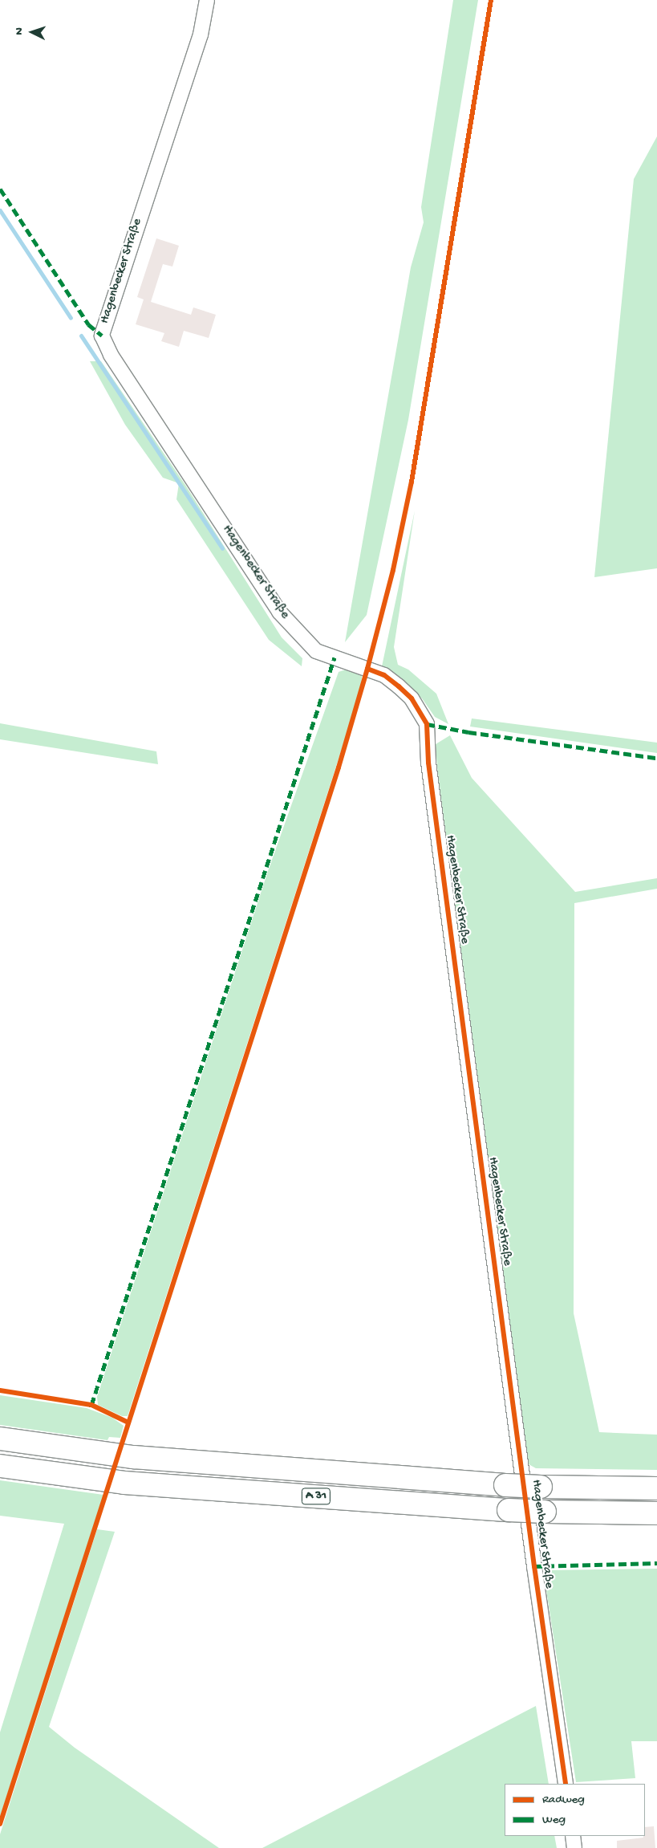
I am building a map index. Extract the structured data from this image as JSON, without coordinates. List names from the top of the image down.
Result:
{
  "streets": {
    "highway": ["A 31"],
    "street": ["Hagenbecker Straße"]
  },
  "legend": ["Radweg", "Weg"],
  "north": "left"
}
